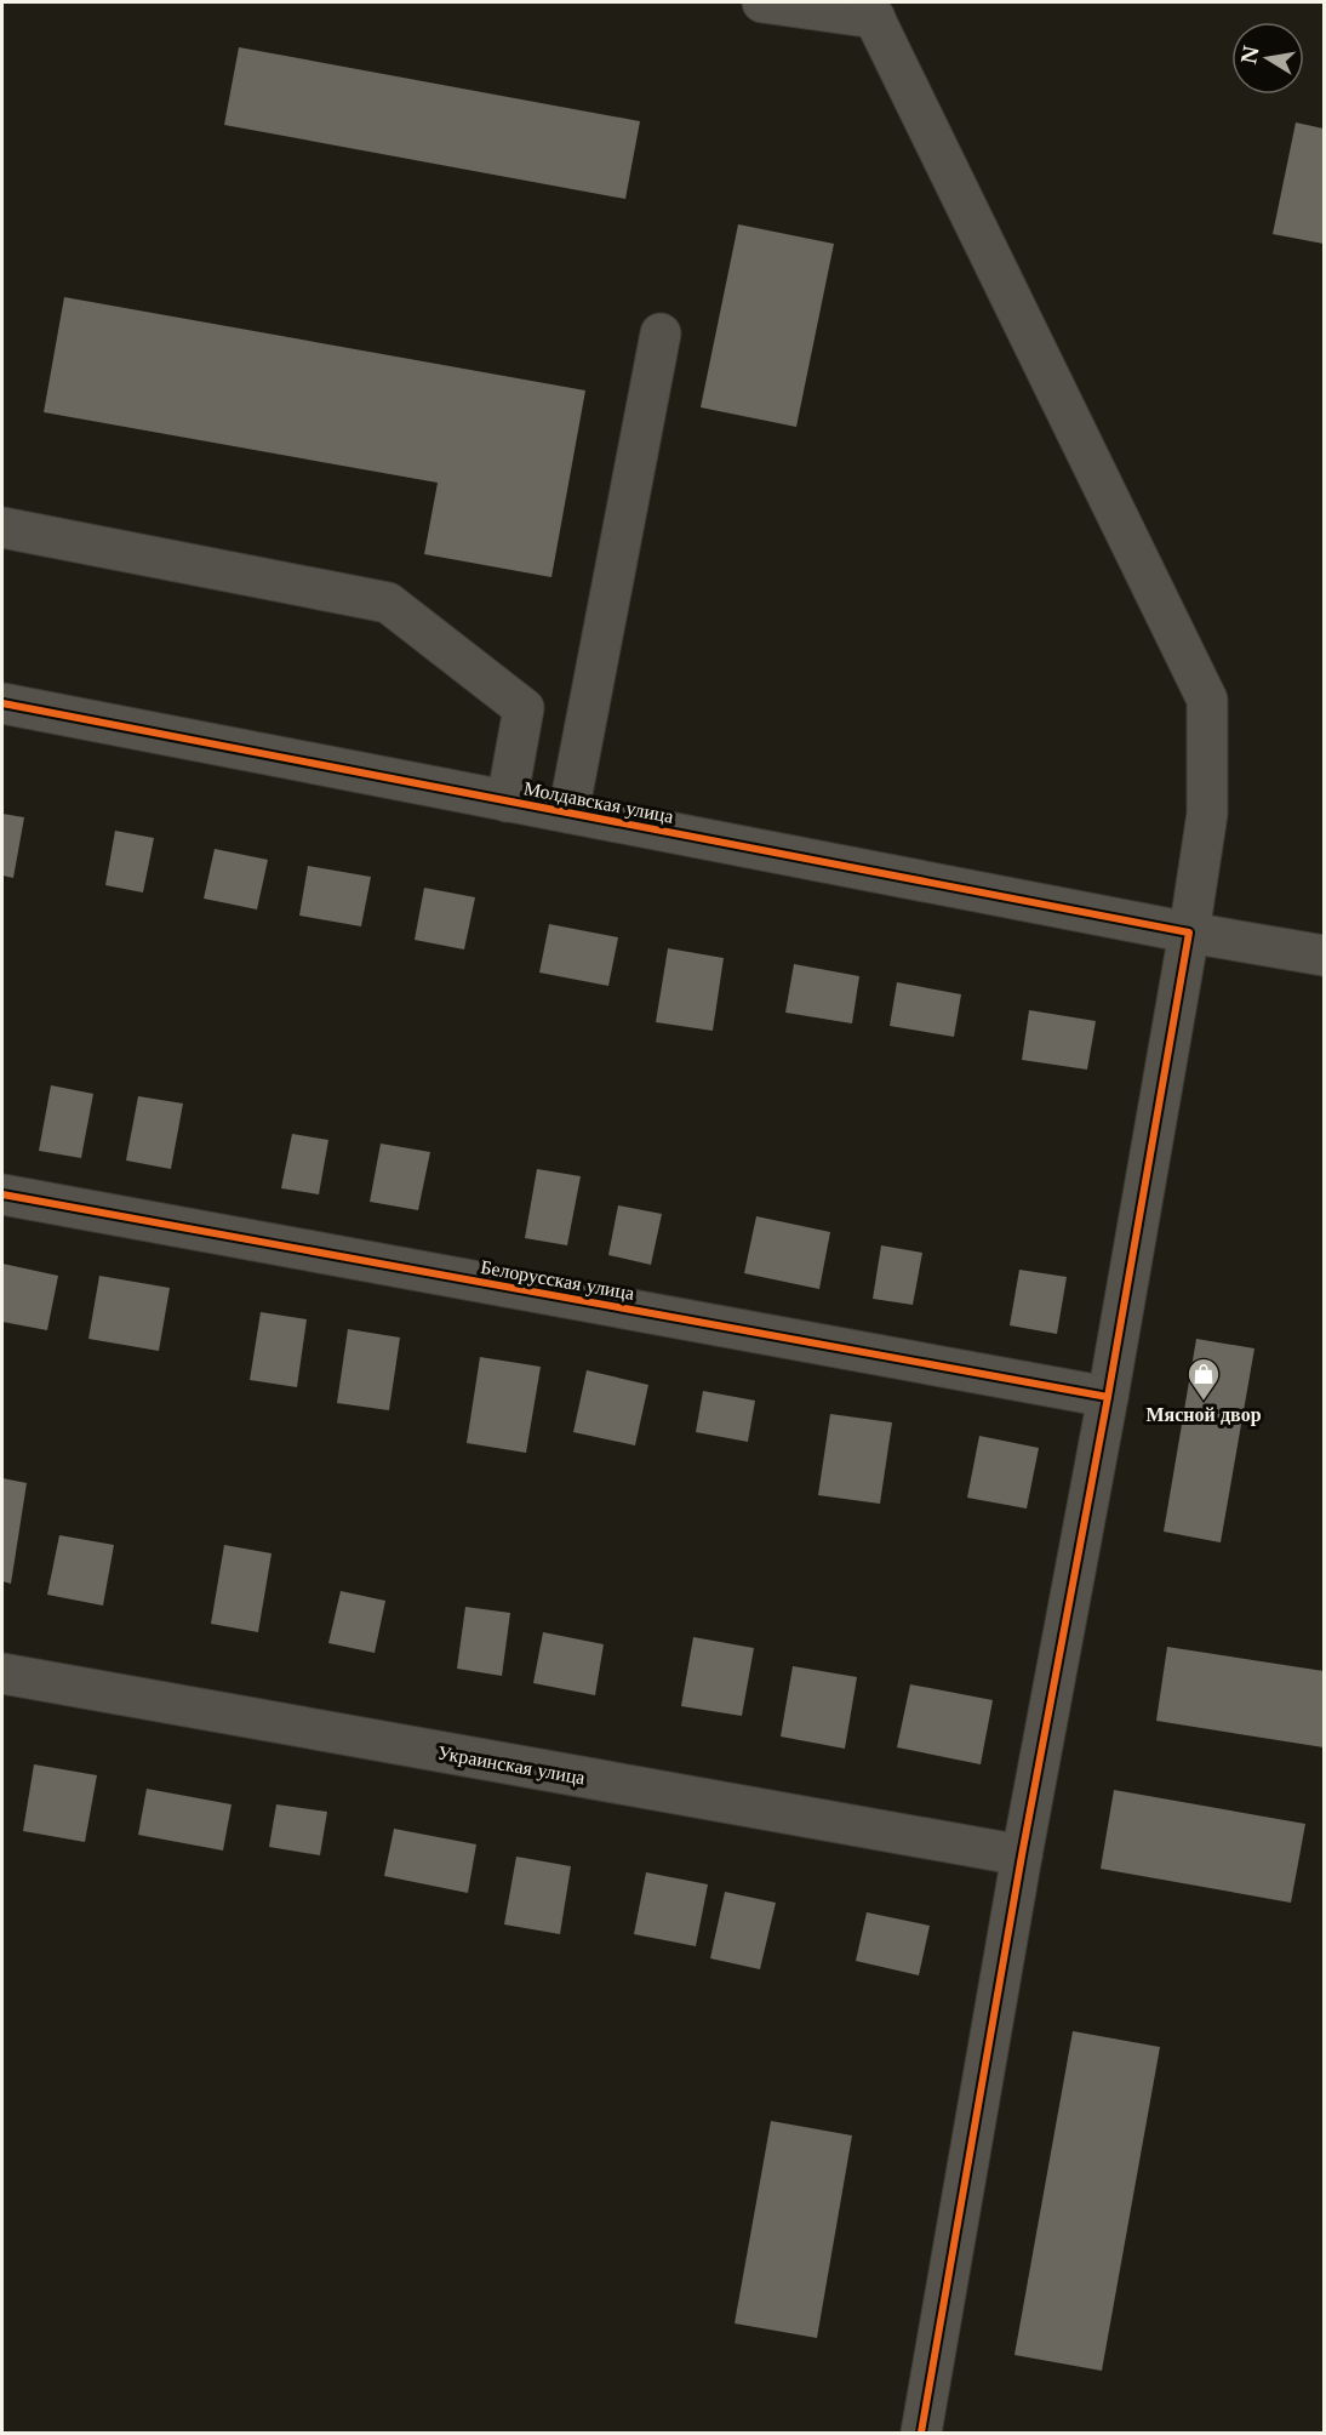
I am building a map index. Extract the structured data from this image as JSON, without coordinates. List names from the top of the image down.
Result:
{
  "streets": {
    "street": ["Молдавская улица", "Белорусская улица", "Украинская улица"]
  },
  "places": {
    "shop": ["Мясной двор"]
  },
  "north": "left"
}
